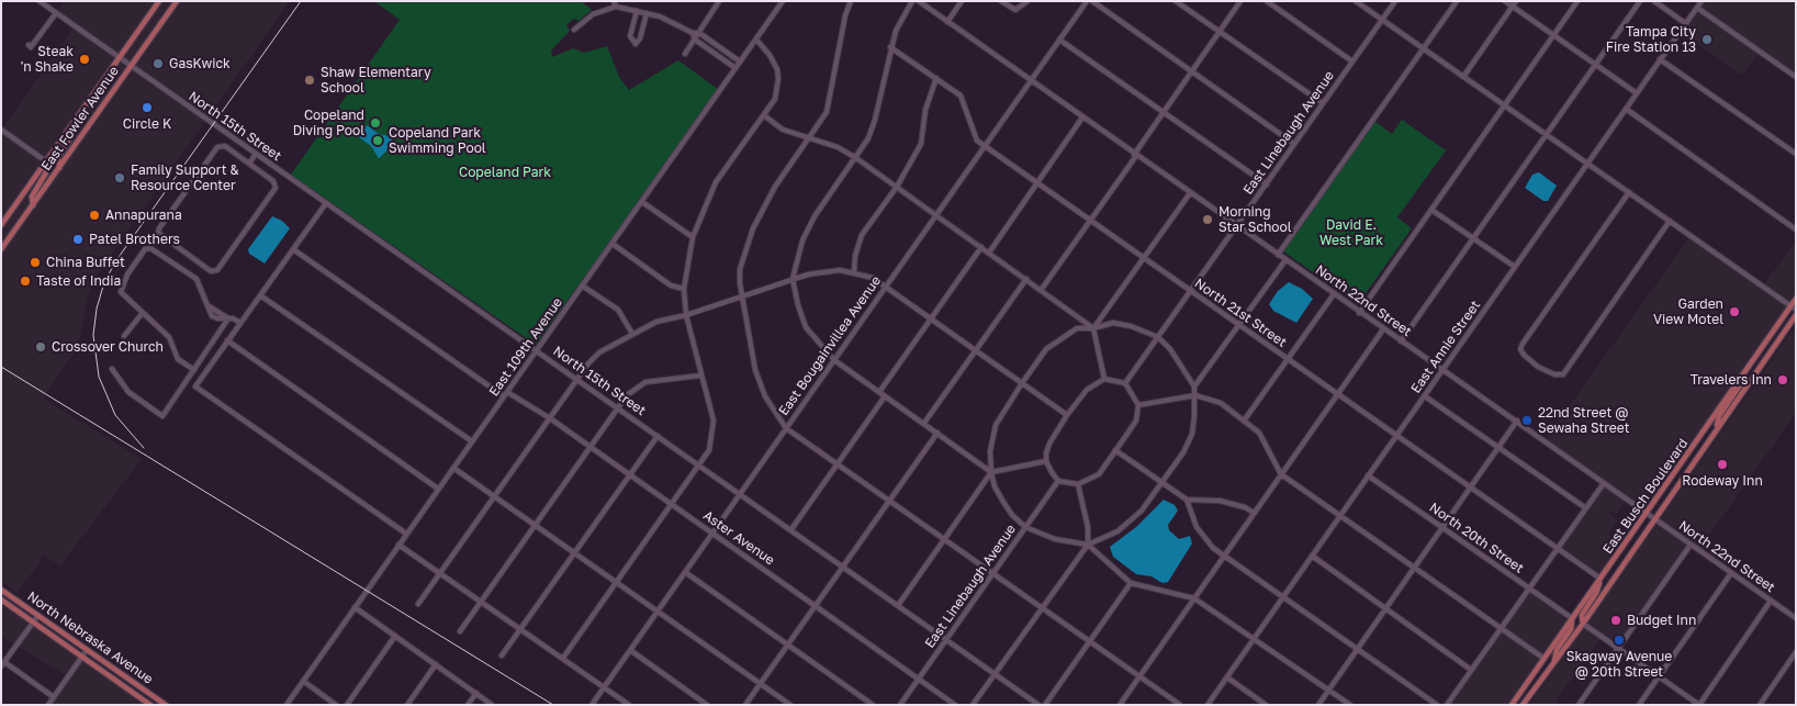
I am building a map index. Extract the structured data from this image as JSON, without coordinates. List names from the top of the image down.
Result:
{
  "streets": {
    "main road": ["East Fowler Avenue", "East Busch Boulevard", "North Nebraska Avenue"],
    "street": [
      "North 15th Street",
      "East Linebaugh Avenue",
      "North 22nd Street",
      "North 21st Street",
      "East Bougainvillea Avenue",
      "East 109th Avenue",
      "East Annie Street",
      "Aster Avenue",
      "North 20th Street"
    ]
  },
  "crossings": [
    ["East Fowler Avenue", "North 15th Street"],
    ["North 15th Street", "East Linebaugh Avenue"],
    ["North 15th Street", "East Bougainvillea Avenue"],
    ["North 15th Street", "East 109th Avenue"],
    ["East Linebaugh Avenue", "North 22nd Street"],
    ["East Linebaugh Avenue", "North 21st Street"],
    ["East Linebaugh Avenue", "Aster Avenue"],
    ["North 22nd Street", "East Bougainvillea Avenue"],
    ["North 22nd Street", "East Annie Street"],
    ["North 22nd Street", "East Busch Boulevard"],
    ["North 21st Street", "East Bougainvillea Avenue"],
    ["North 21st Street", "East Annie Street"],
    ["North 21st Street", "East Busch Boulevard"],
    ["East Bougainvillea Avenue", "Aster Avenue"],
    ["East 109th Avenue", "Aster Avenue"],
    ["East Annie Street", "North 20th Street"],
    ["East Busch Boulevard", "North 20th Street"]
  ],
  "parks": ["Copeland Park", "David E. West Park"],
  "places": [
    "Tampa City Fire Station 13",
    "Steak 'n Shake",
    "GasKwick",
    "Shaw Elementary School",
    "Circle K",
    "Copeland Diving Pool",
    "Copeland Park Swimming Pool",
    "Family Support & Resource Center",
    "Annapurana",
    "Morning Star School",
    "Patel Brothers",
    "China Buffet",
    "Taste of India",
    "Garden View Motel",
    "Crossover Church",
    "Travelers Inn",
    "22nd Street @ Sewaha Street",
    "Rodeway Inn",
    "Budget Inn",
    "Skagway Avenue @ 20th Street"
  ]
}
